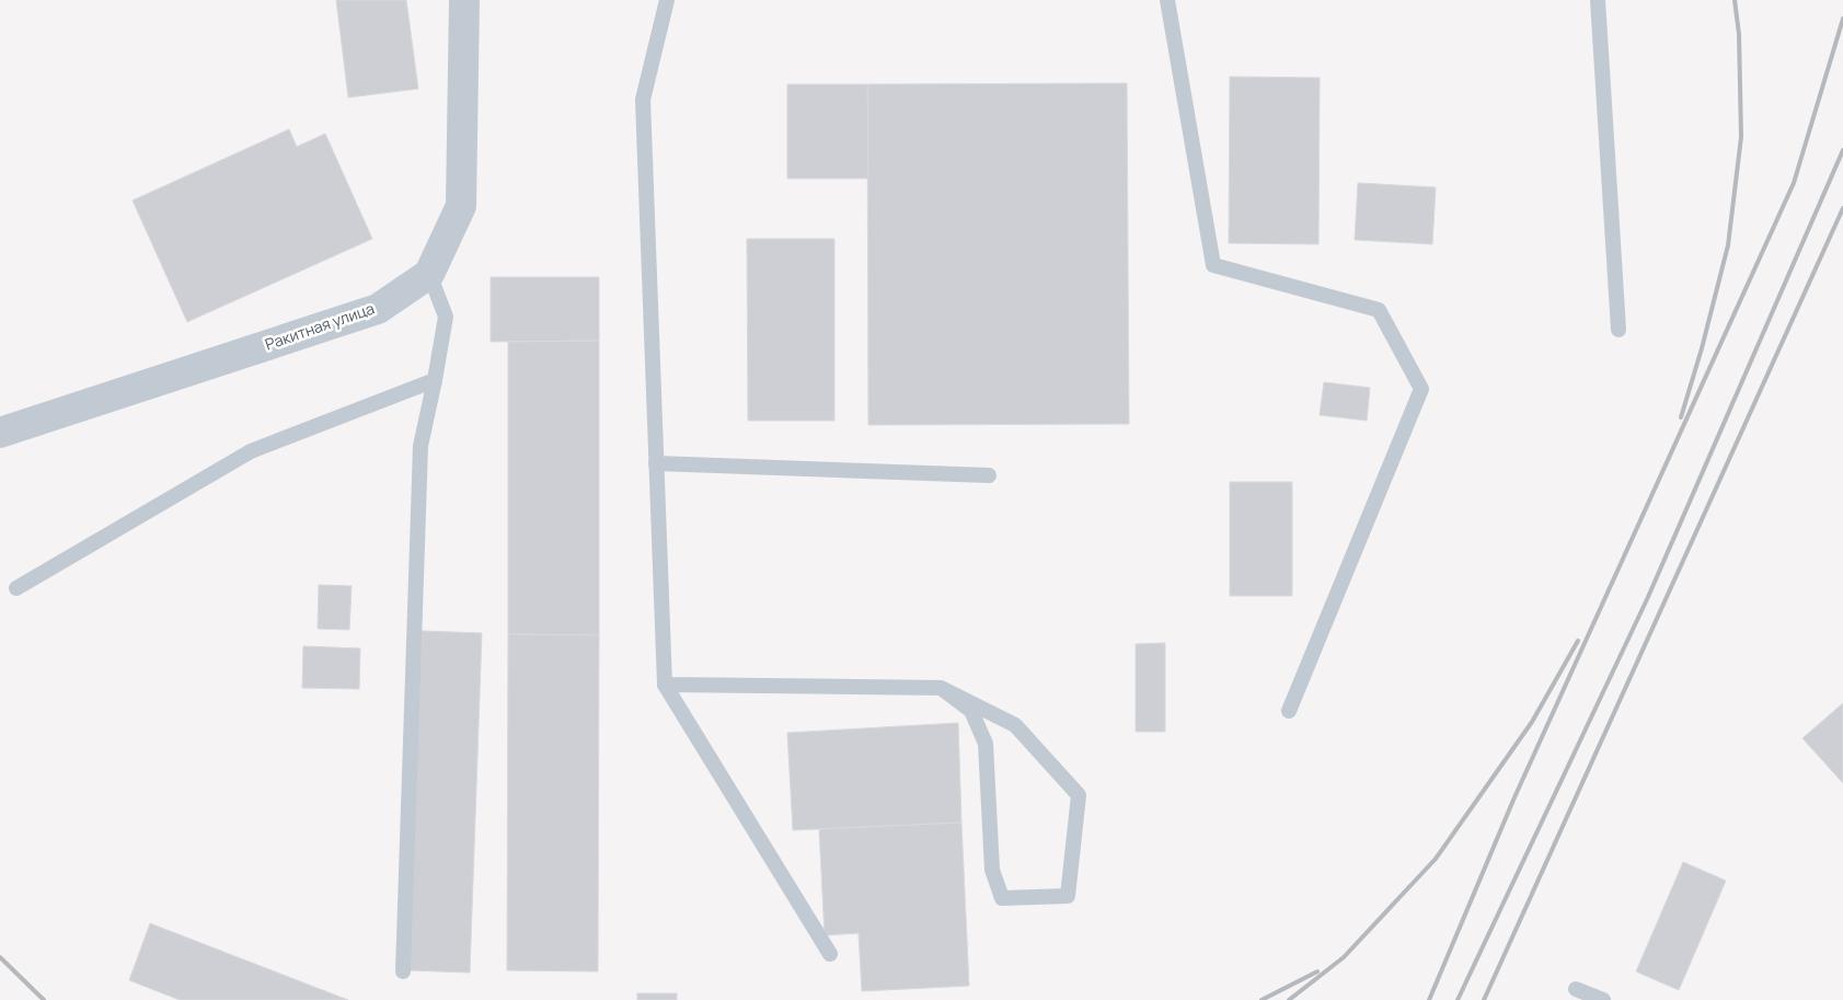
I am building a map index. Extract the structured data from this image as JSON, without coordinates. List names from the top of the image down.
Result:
{
  "streets": {
    "street": ["Ракитная улица"]
  }
}
